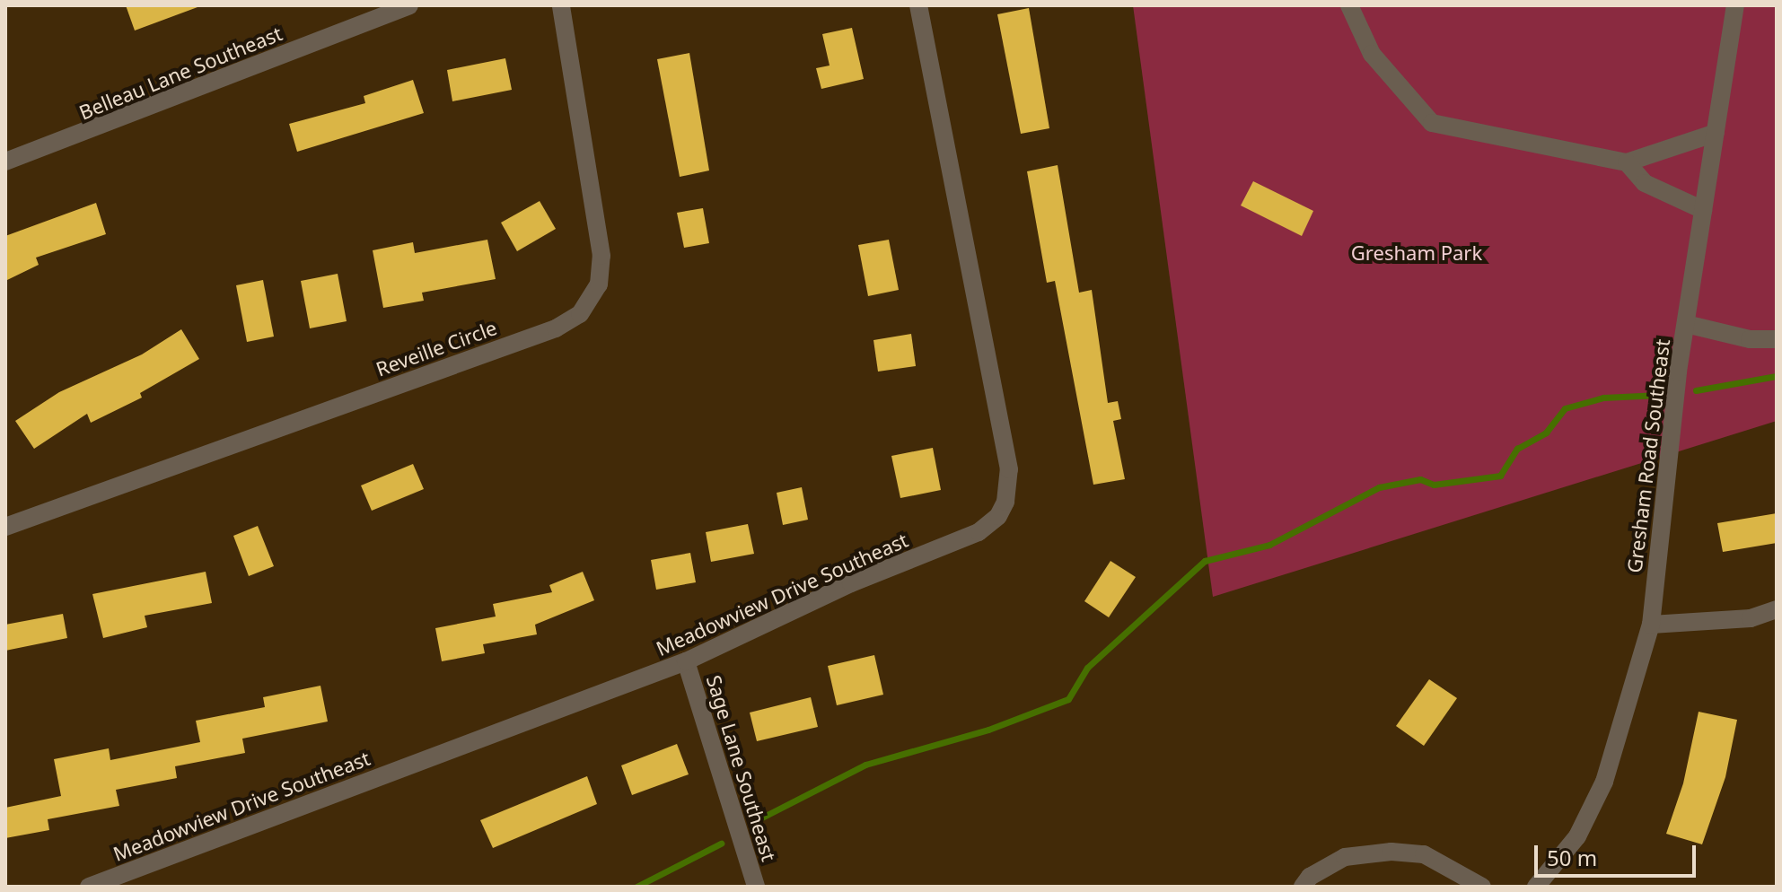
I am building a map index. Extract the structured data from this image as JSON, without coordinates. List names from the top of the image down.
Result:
{
  "streets": {
    "street": [
      "Belleau Lane Southeast",
      "Reveille Circle",
      "Gresham Road Southeast",
      "Meadowview Drive Southeast",
      "Sage Lane Southeast"
    ]
  },
  "crossings": [
    ["Meadowview Drive Southeast", "Sage Lane Southeast"]
  ],
  "parks": ["Gresham Park"],
  "scale_bar": "50 m"
}
